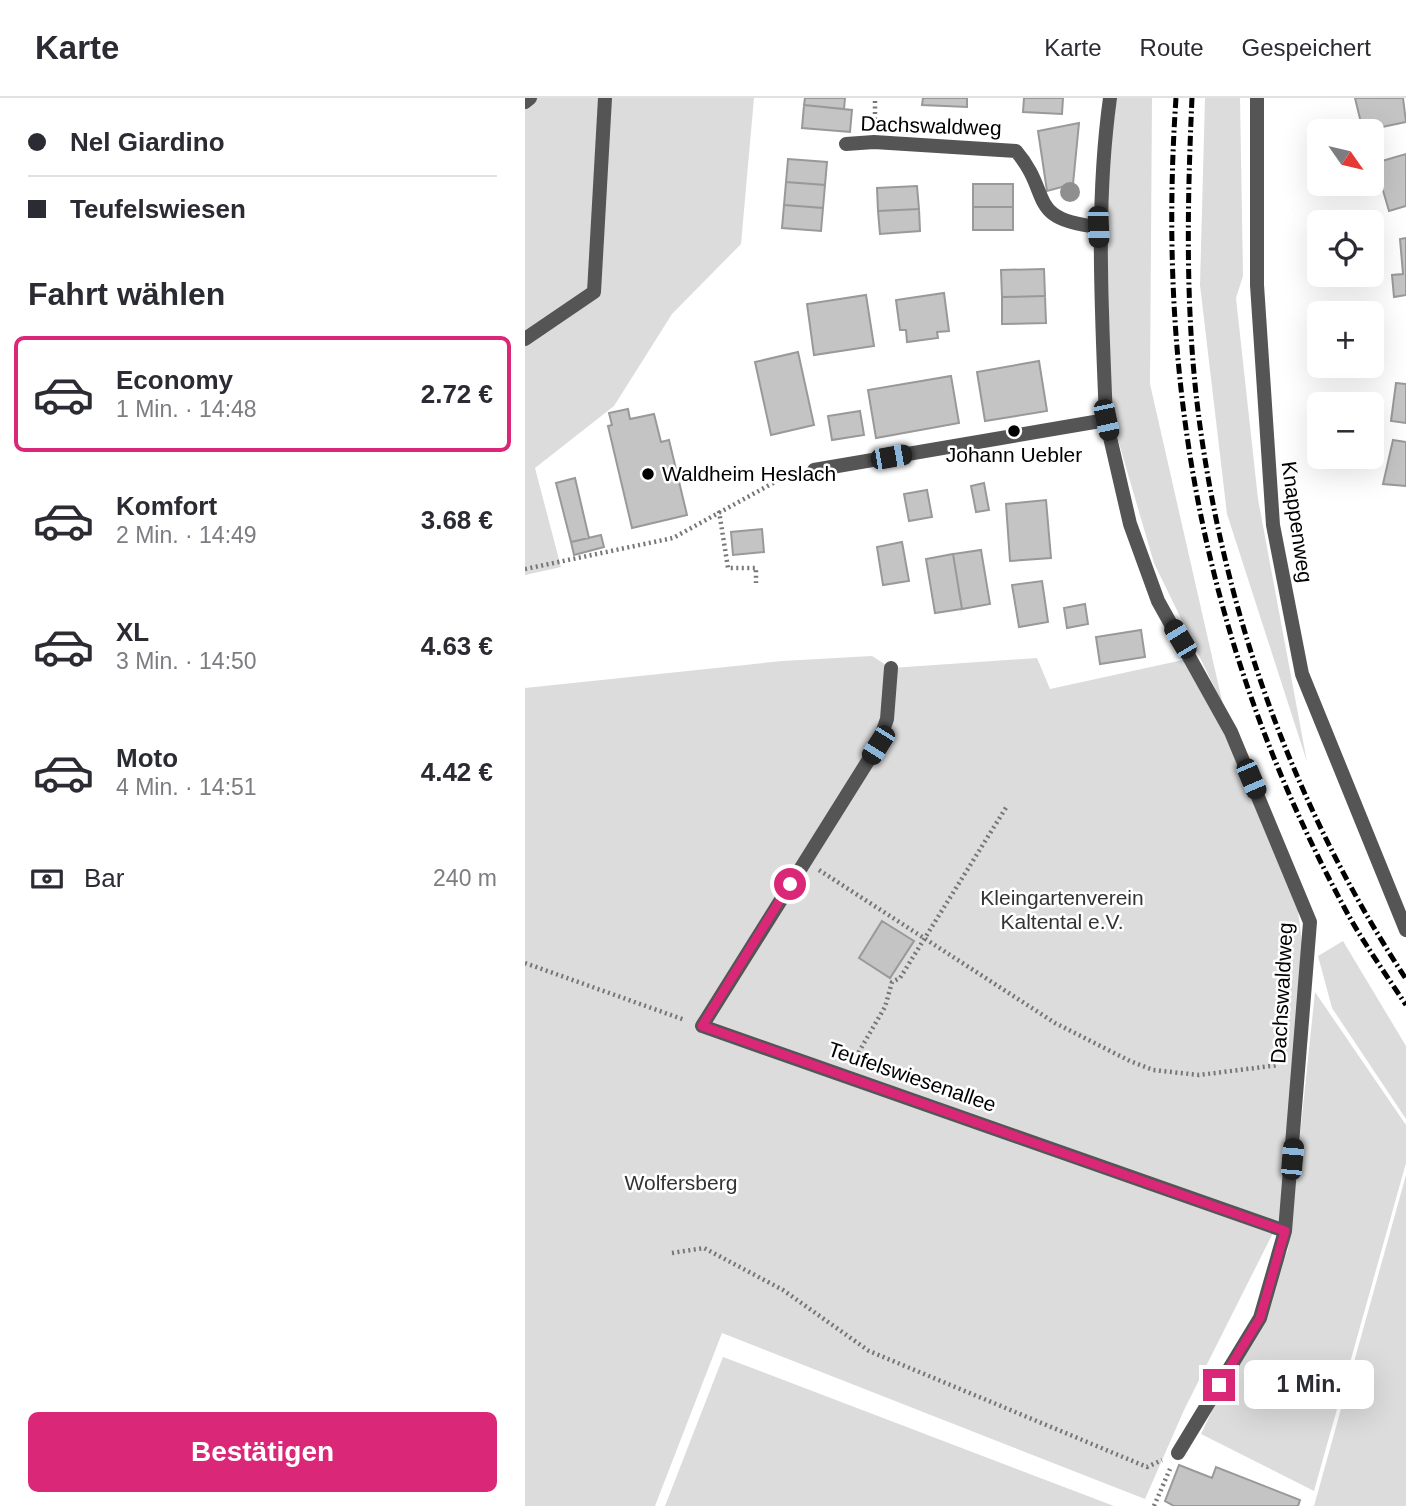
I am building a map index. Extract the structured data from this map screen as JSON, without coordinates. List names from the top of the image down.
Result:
{
  "streets": {
    "street": ["Dachswaldweg", "Knappenweg", "Teufelswiesenallee"]
  },
  "crossings": [
    ["Dachswaldweg", "Teufelswiesenallee"]
  ],
  "parks": ["Kleingartenverein Kaltental e.V.", "Wolfersberg"],
  "places": ["Johann Uebler", "Waldheim Heslach"],
  "north": "bottom right",
  "page": {
    "header": "Karte",
    "nav": ["Karte", "Route", "Gespeichert"],
    "banner": ["Nel Giardino", "Teufelswiesen"],
    "map_buttons": ["+", "−"],
    "heading": "Fahrt wählen",
    "list": [
      {
        "name": "Economy",
        "note": "1 Min. · 14:48",
        "value": "2.72 €"
      },
      {
        "name": "Komfort",
        "note": "2 Min. · 14:49",
        "value": "3.68 €"
      },
      {
        "name": "XL",
        "note": "3 Min. · 14:50",
        "value": "4.63 €"
      },
      {
        "name": "Moto",
        "note": "4 Min. · 14:51",
        "value": "4.42 €"
      }
    ],
    "pay": ["Bar", "240 m"],
    "bubble": "1 Min.",
    "buttons": "Bestätigen"
  }
}
